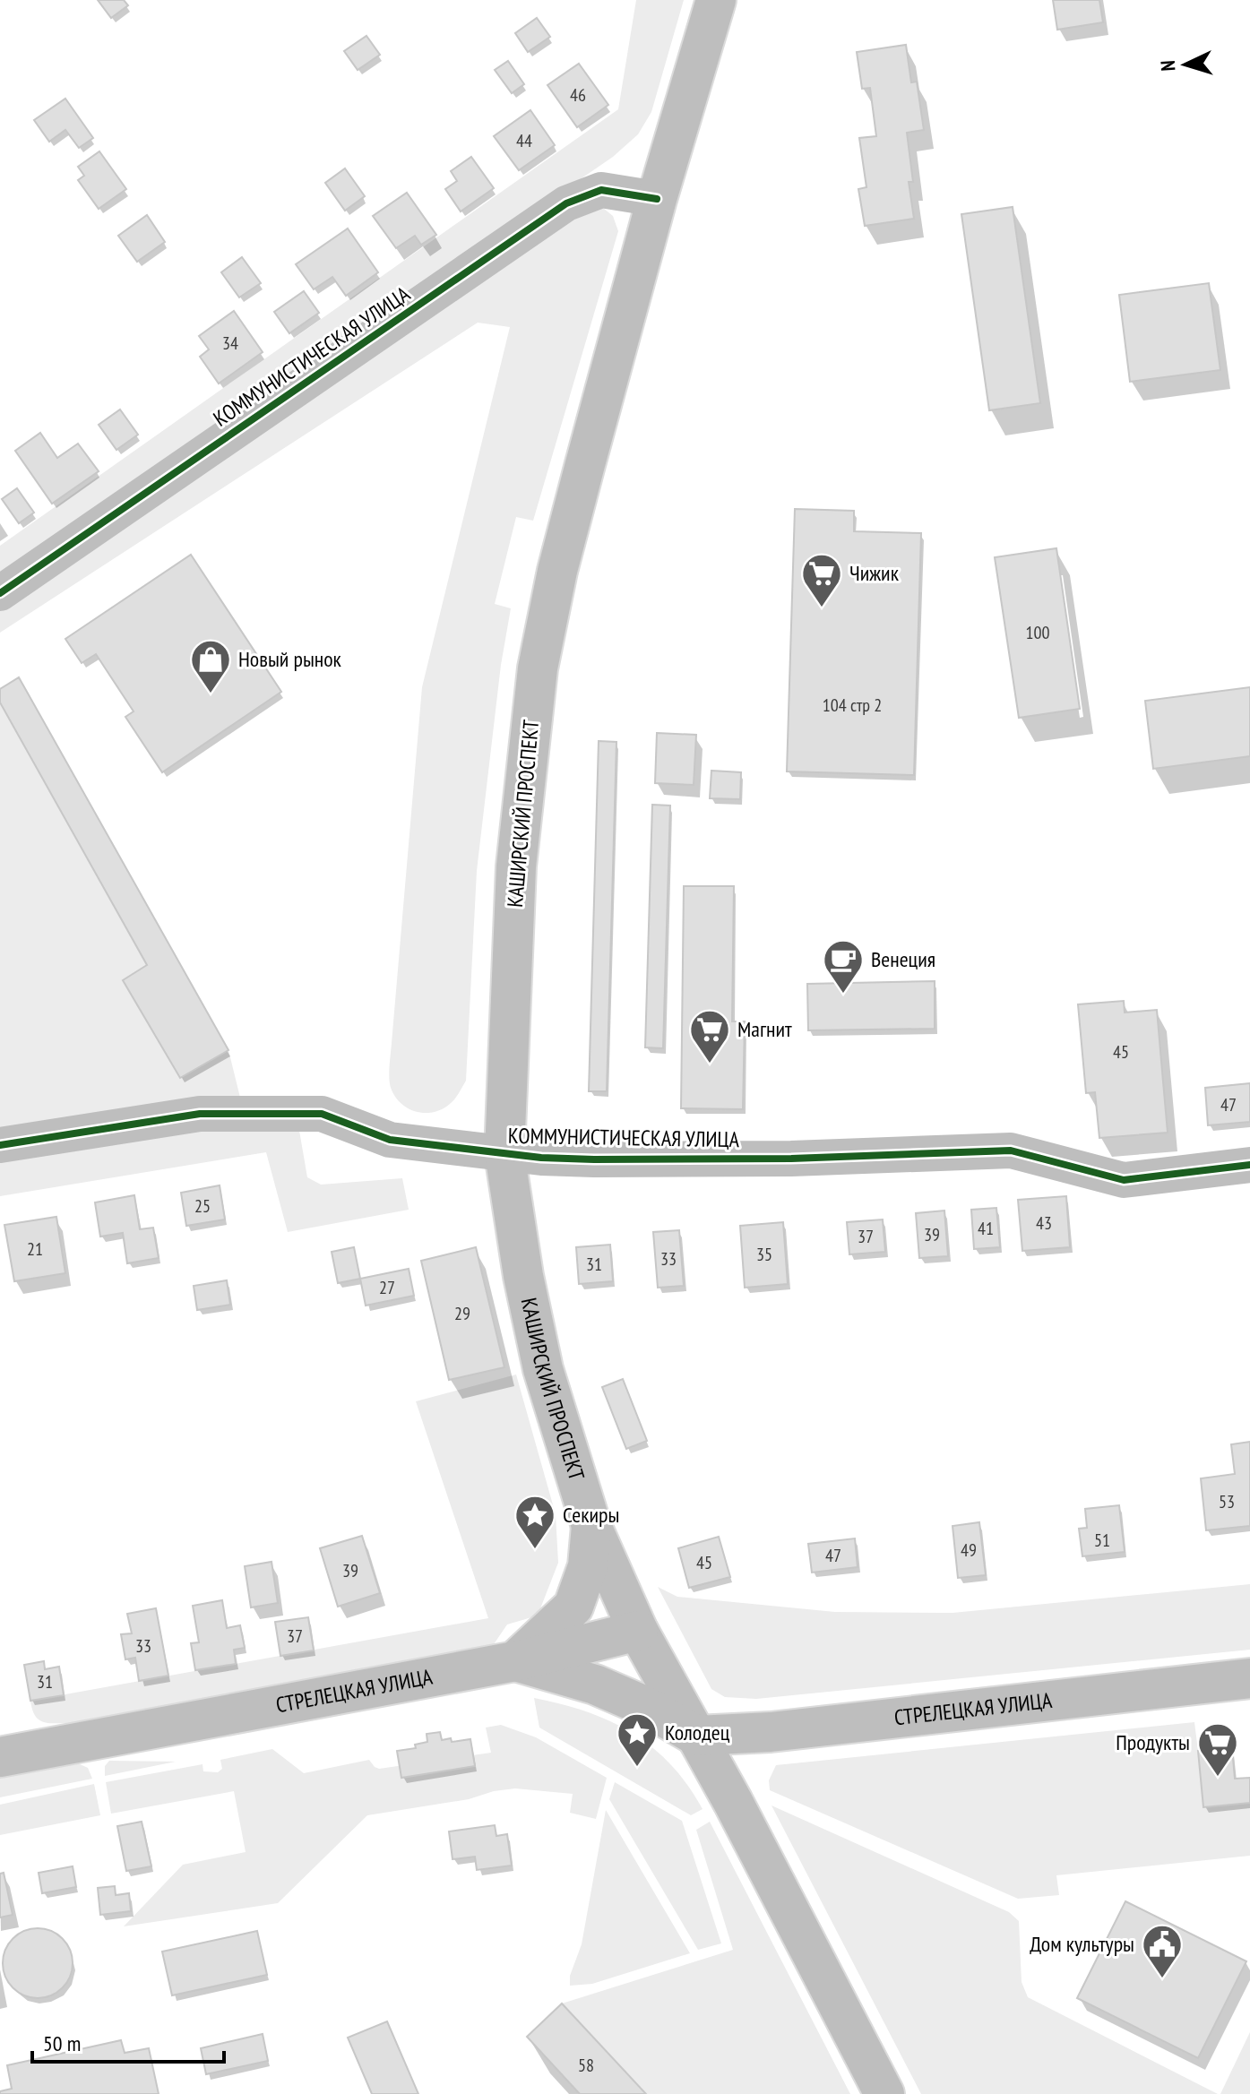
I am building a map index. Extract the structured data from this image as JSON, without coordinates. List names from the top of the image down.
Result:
{
  "streets": {
    "main road": ["КАШИРСКИЙ ПРОСПЕКТ", "СТРЕЛЕЦКАЯ УЛИЦА"],
    "street": ["КОММУНИСТИЧЕСКАЯ УЛИЦА"]
  },
  "crossings": [
    ["КОММУНИСТИЧЕСКАЯ УЛИЦА", "КАШИРСКИЙ ПРОСПЕКТ"],
    ["КАШИРСКИЙ ПРОСПЕКТ", "СТРЕЛЕЦКАЯ УЛИЦА"]
  ],
  "places": {
    "supermarket": ["Чижик", "Магнит", "Продукты"],
    "shop": ["Новый рынок"],
    "cafe": ["Венеция"],
    "place": ["Секиры", "Колодец"],
    "public building": ["Дом культуры"]
  },
  "house_numbers": [
    "46",
    "44",
    "34",
    "100",
    "104 стр 2",
    "45",
    "47",
    "25",
    "43",
    "41",
    "39",
    "37",
    "21",
    "35",
    "33",
    "31",
    "27",
    "29",
    "53",
    "51",
    "49",
    "47",
    "45",
    "39",
    "37",
    "33",
    "31",
    "58"
  ],
  "scale_bar": "50 m",
  "north": "left"
}
